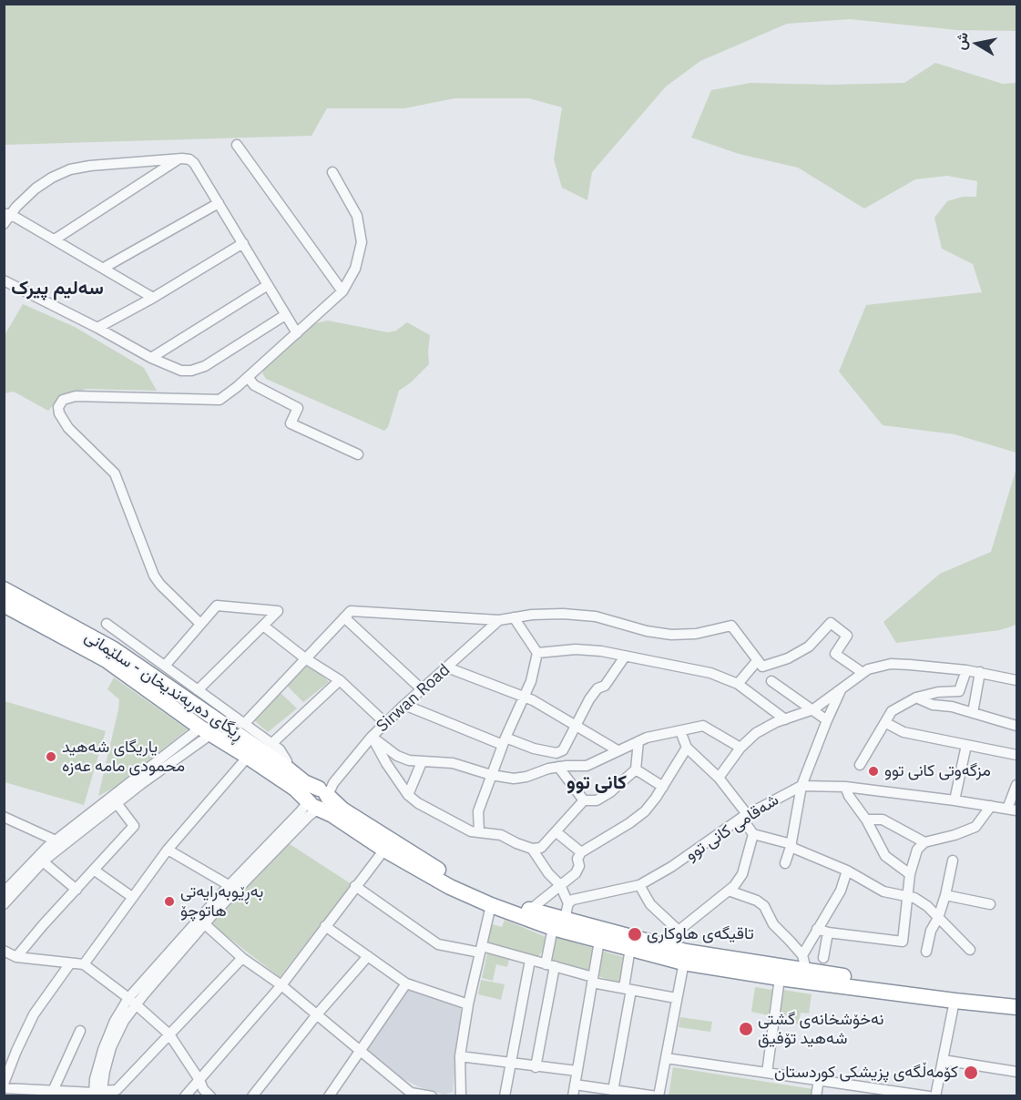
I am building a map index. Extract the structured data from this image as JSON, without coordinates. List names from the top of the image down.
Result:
{
  "streets": {
    "highway": ["ڕێگای دەربەندیخان - سلێمانی"],
    "street": ["Sirwan Road", "شەقامی کانی توو"]
  },
  "crossings": [
    ["ڕێگای دەربەندیخان - سلێمانی", "Sirwan Road"]
  ],
  "districts": ["سەلیم پیرک", "کانی توو"],
  "places": [
    "یاریگاى شه‌هید محمودى مامه‌ عه‌زه",
    "مزگەوتی کانی توو",
    "بەڕێوبەرایەتی هاتوچۆ",
    "تاقیگەی هاوکاری",
    "نەخۆشخانەی گشتی شەهید تۆفیق",
    "كۆمەڵگەی پزیشكی كوردستان"
  ],
  "north": "left"
}
